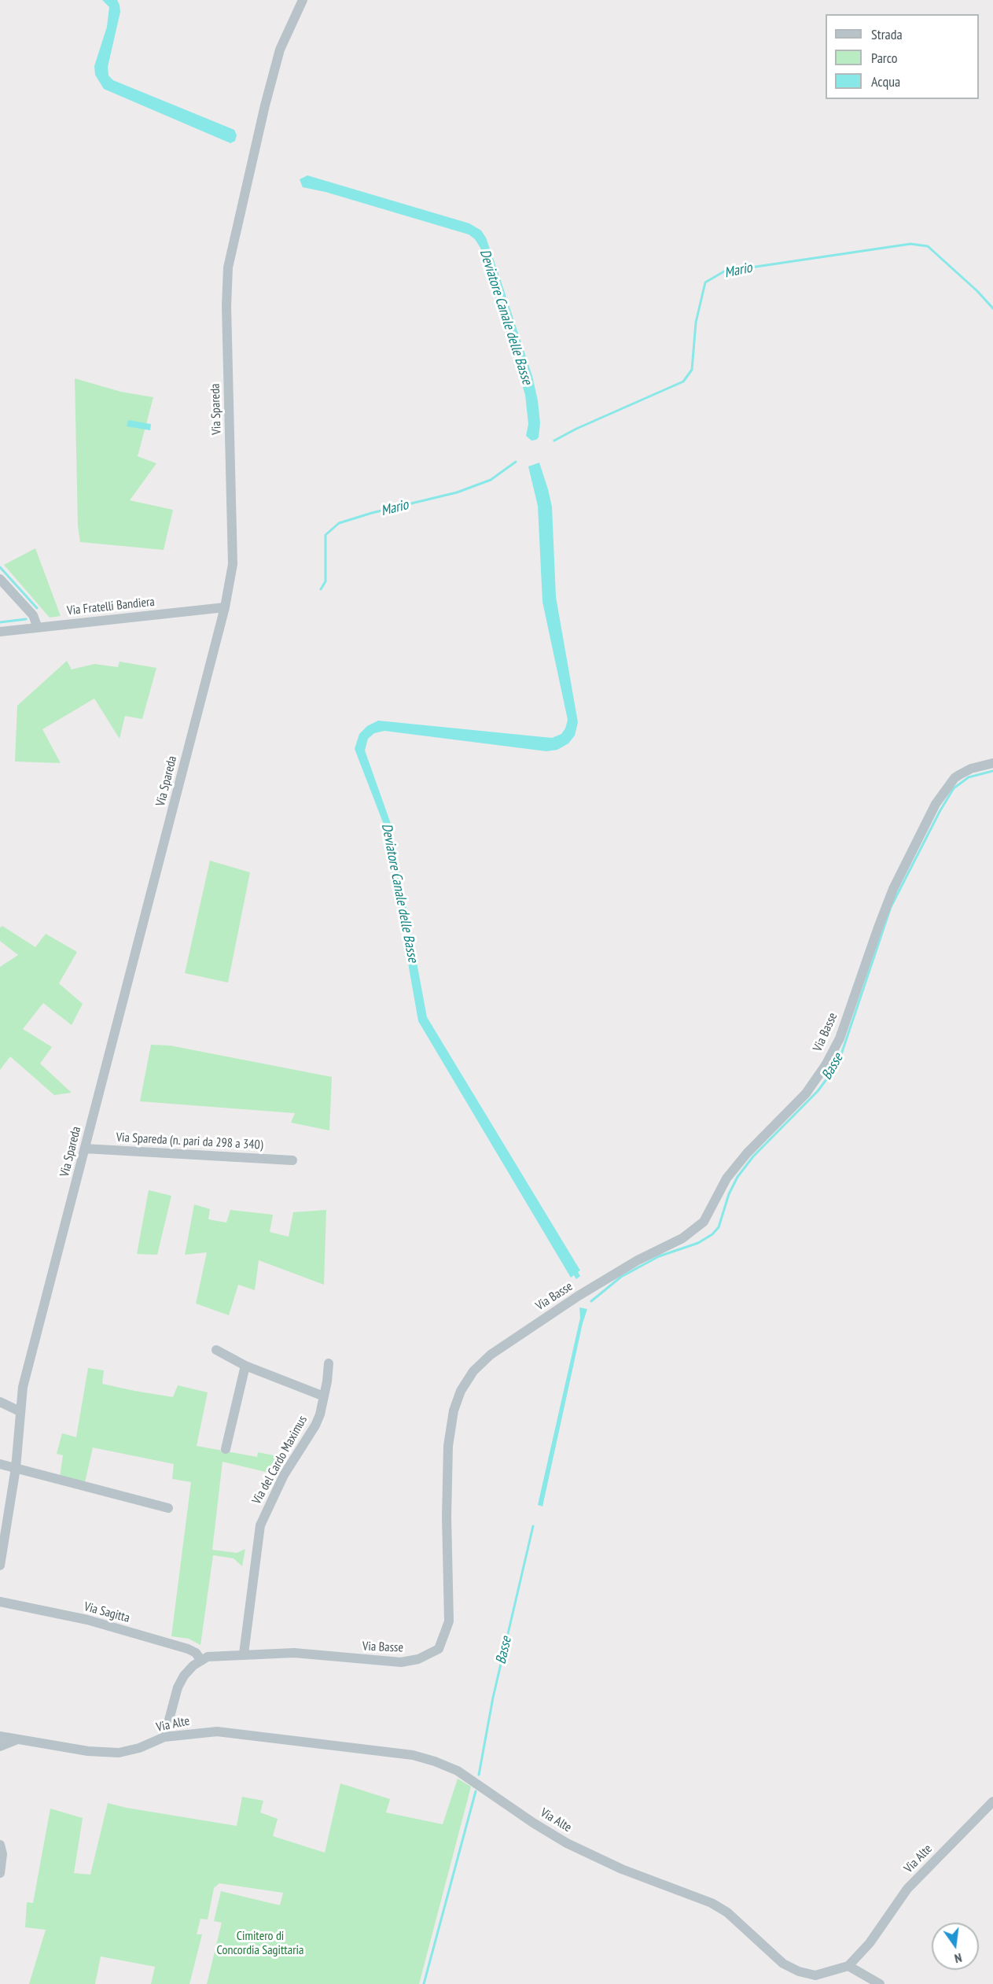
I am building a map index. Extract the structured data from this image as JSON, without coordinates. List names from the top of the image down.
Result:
{
  "streets": {
    "street": [
      "Via Spareda",
      "Via Fratelli Bandiera",
      "Via Basse",
      "Via Spareda (n. pari da 298 a 340)",
      "Via del Cardo Maximus",
      "Via Sagitta",
      "Via Alte"
    ]
  },
  "crossings": [
    ["Via Spareda", "Via Fratelli Bandiera"],
    ["Via Spareda", "Via Spareda (n. pari da 298 a 340)"],
    ["Via Basse", "Via del Cardo Maximus"],
    ["Via Basse", "Via Sagitta"],
    ["Via Basse", "Via Alte"]
  ],
  "water": ["Mario", "Deviatore Canale delle Basse", "Basse"],
  "parks": ["Cimitero di Concordia Sagittaria"],
  "legend": ["Strada", "Parco", "Acqua"],
  "north": "bottom"
}
